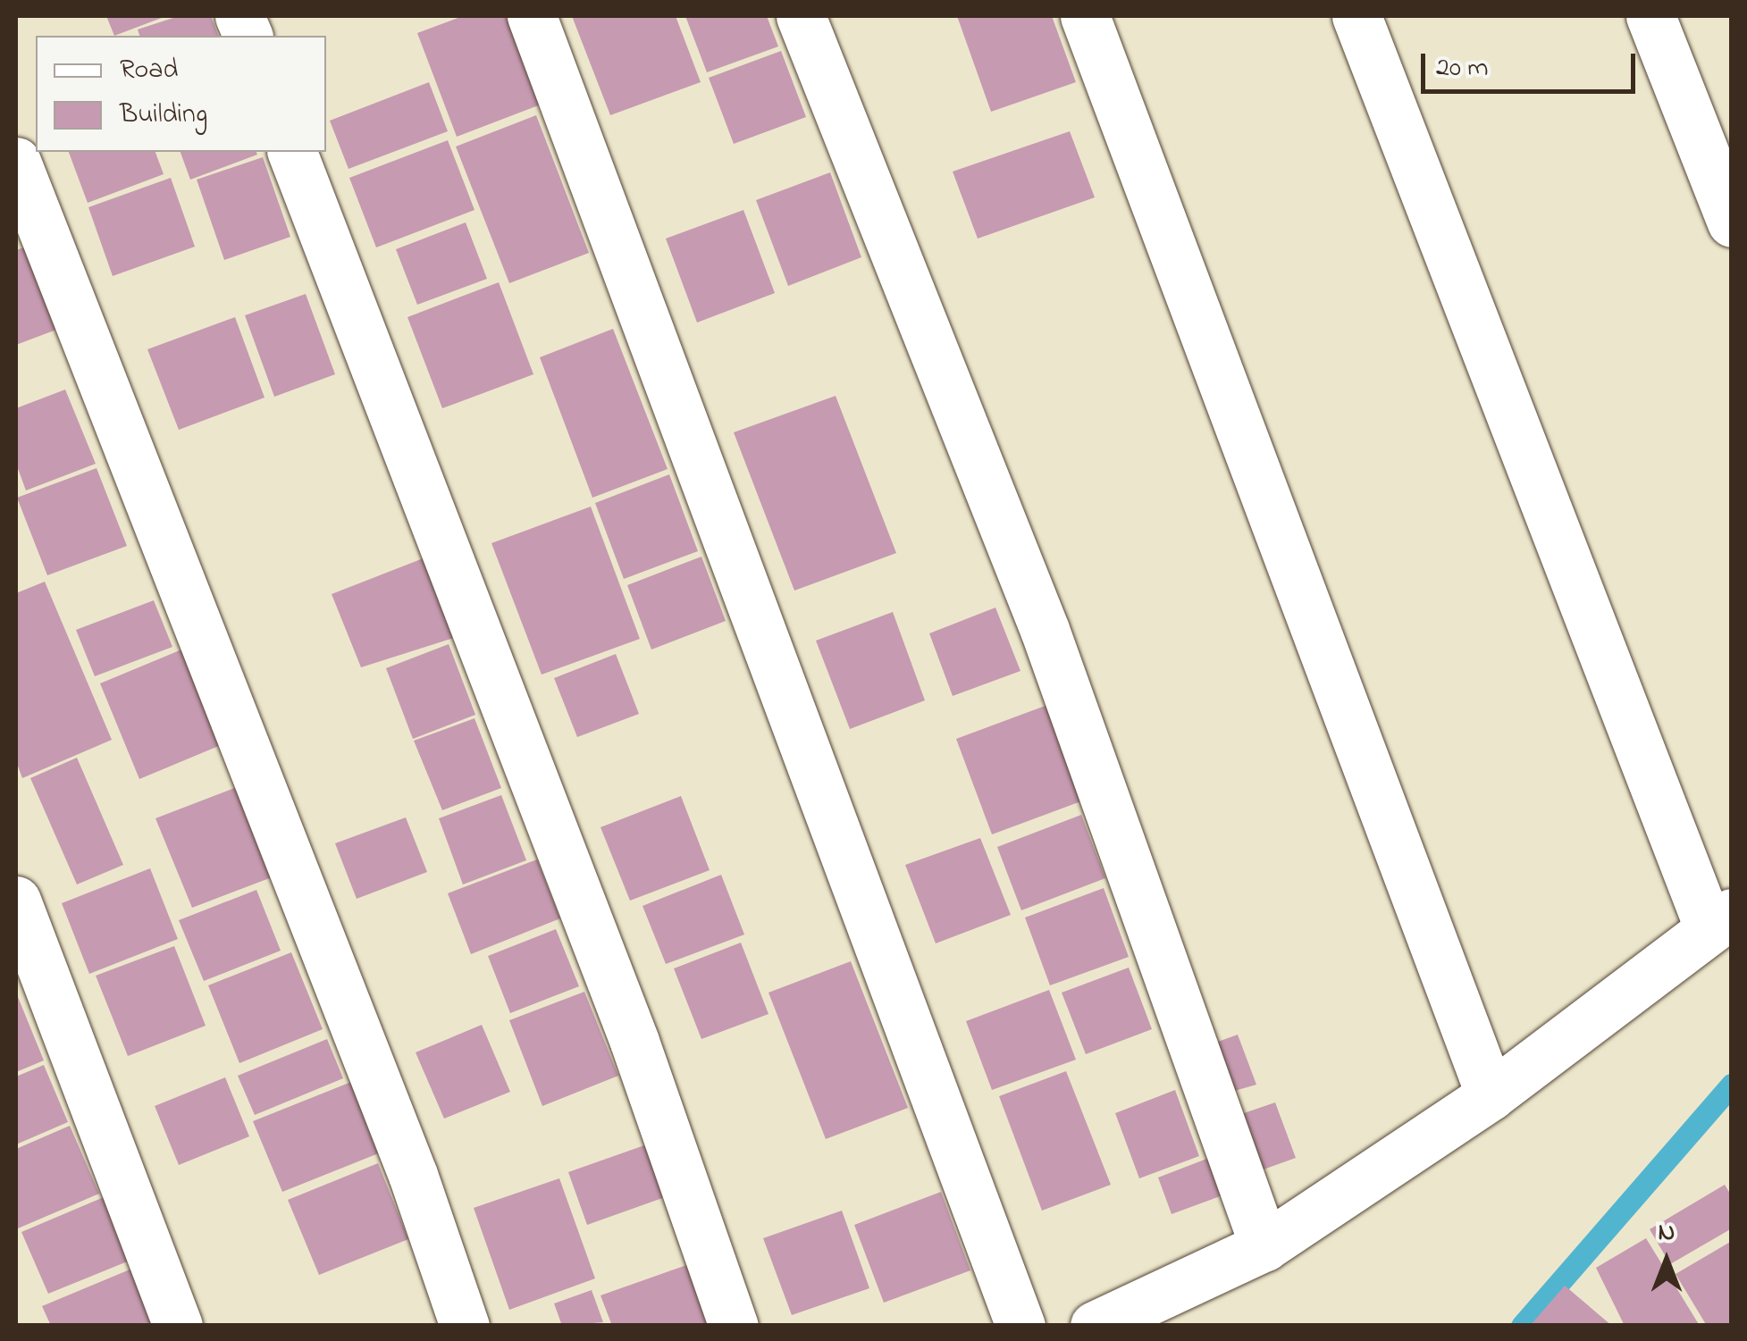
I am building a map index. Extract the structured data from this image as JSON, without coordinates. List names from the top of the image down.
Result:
{
  "legend": ["Road", "Building"],
  "scale_bar": "20 m",
  "north": "top"
}
